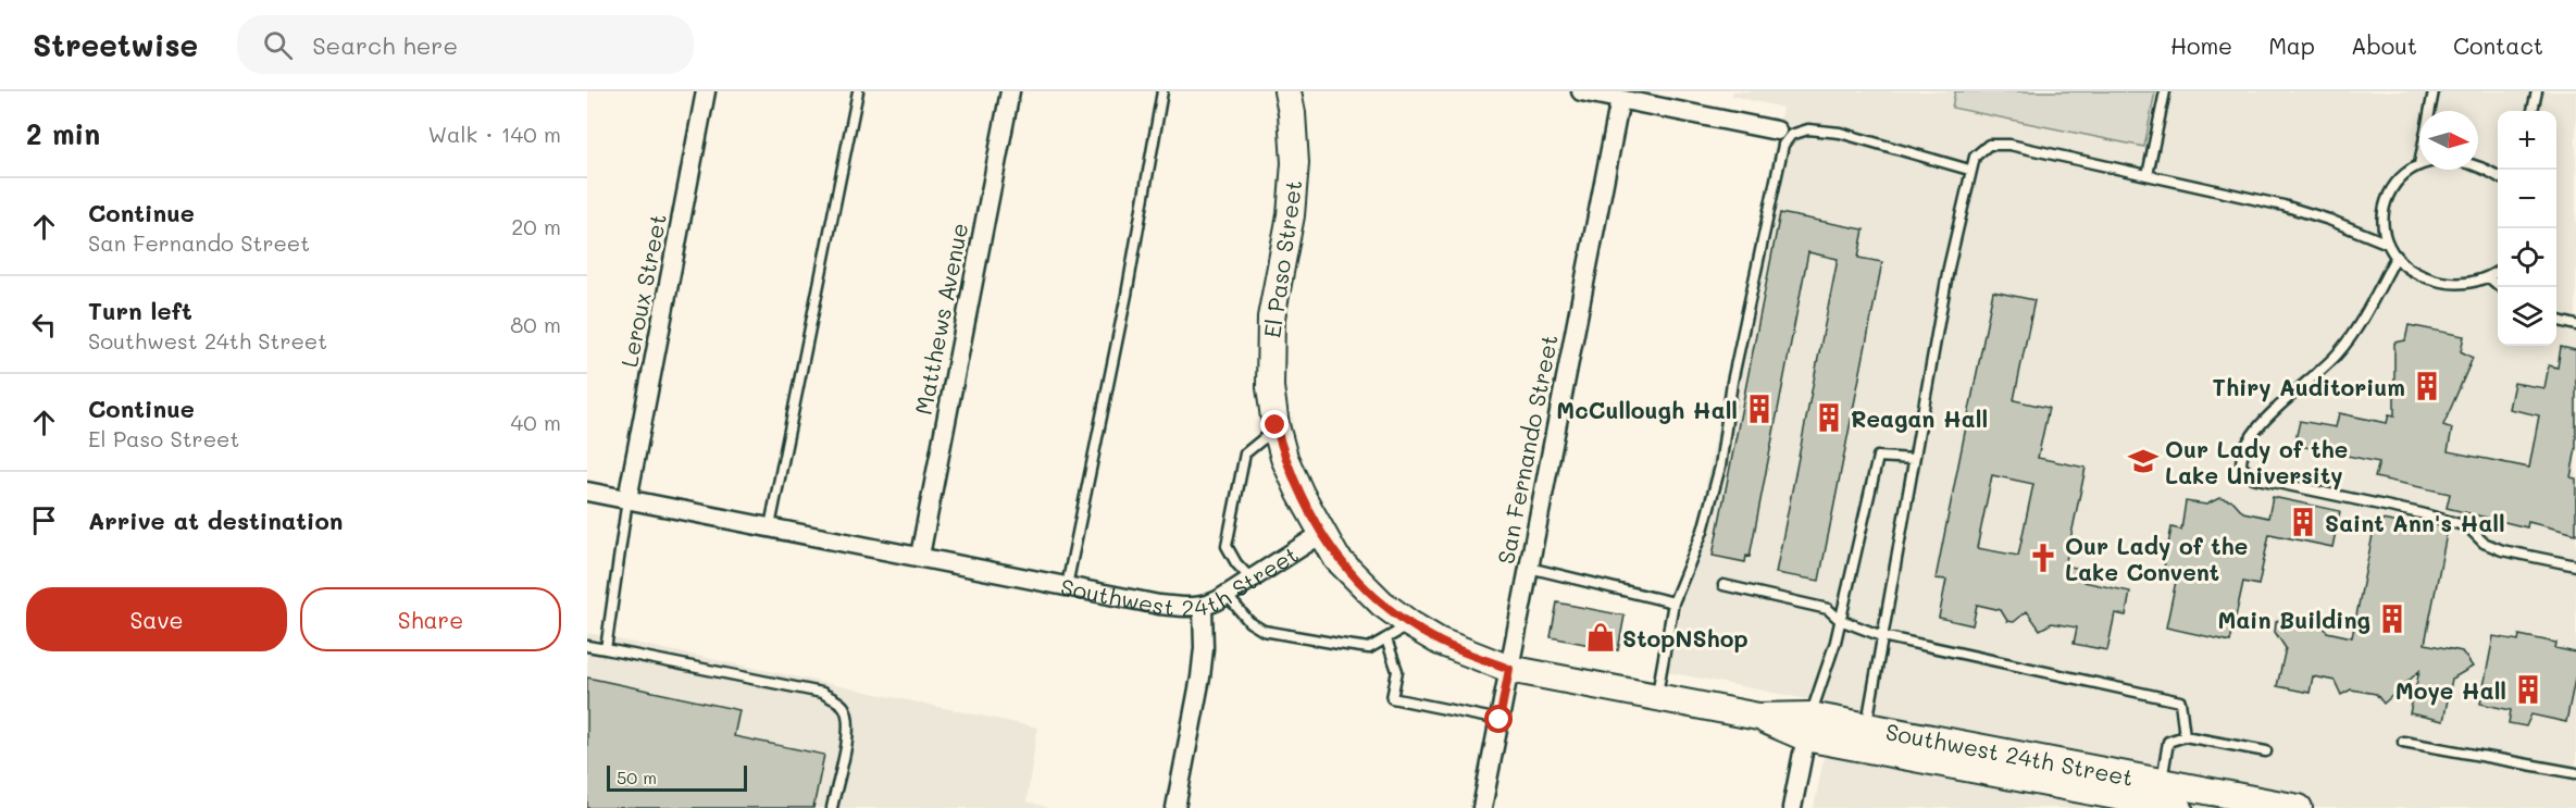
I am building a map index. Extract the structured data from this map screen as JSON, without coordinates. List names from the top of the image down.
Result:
{
  "streets": {
    "main road": ["El Paso Street", "Southwest 24th Street"],
    "street": ["Leroux Street", "Matthews Avenue", "San Fernando Street"]
  },
  "crossings": [
    ["El Paso Street", "Southwest 24th Street"],
    ["Leroux Street", "Southwest 24th Street"],
    ["Matthews Avenue", "Southwest 24th Street"],
    ["San Fernando Street", "Southwest 24th Street"]
  ],
  "places": {
    "building": [
      "Thiry Auditorium",
      "McCullough Hall",
      "Reagan Hall",
      "Saint Ann's Hall",
      "Main Building",
      "Moye Hall"
    ],
    "school or university": ["Our Lady of the Lake University"],
    "church": ["Our Lady of the Lake Convent"],
    "shop": ["StopNShop"]
  },
  "scale_bar": "50 m",
  "north": "right",
  "page": {
    "header": "Streetwise",
    "search": "Search here",
    "nav": [
      "Home",
      "Map",
      "About",
      "Contact"
    ],
    "heading": ["2 min", "Walk · 140 m"],
    "map_buttons": ["+", "−"],
    "list": [
      ["Continue", "San Fernando Street", "20 m"],
      ["Turn left", "Southwest 24th Street", "80 m"],
      ["Continue", "El Paso Street", "40 m"],
      "Arrive at destination"
    ],
    "buttons": ["Save", "Share"],
    "scale": "50 m"
  }
}
